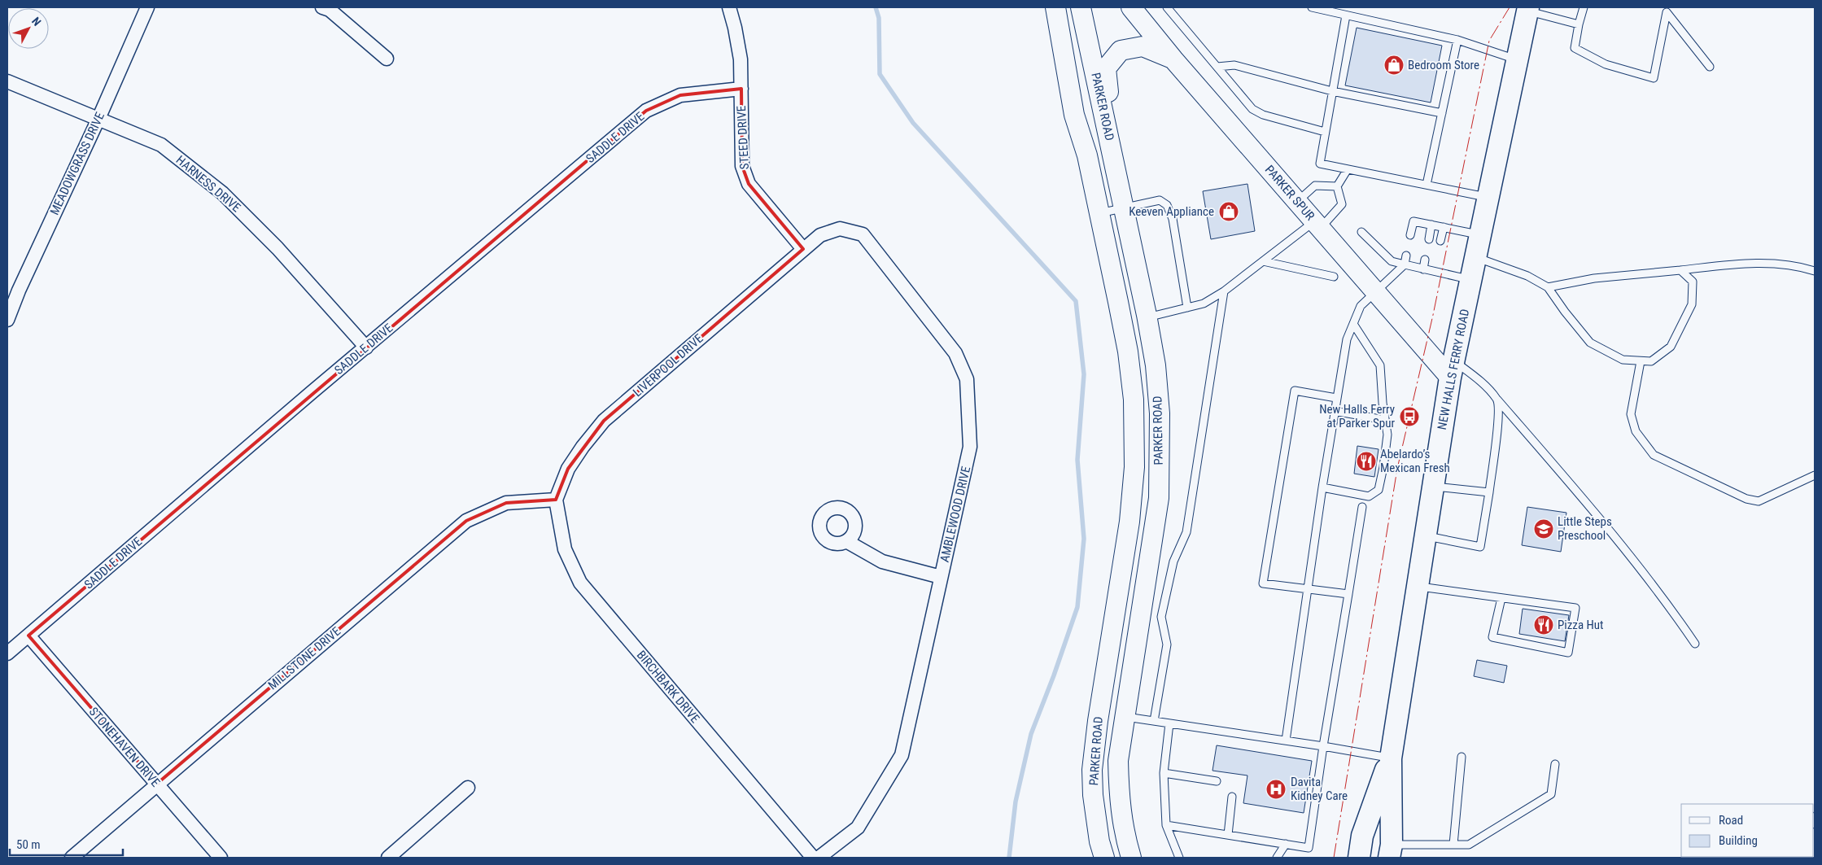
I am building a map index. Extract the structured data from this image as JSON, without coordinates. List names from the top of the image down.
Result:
{
  "streets": {
    "main road": ["PARKER ROAD", "PARKER SPUR", "NEW HALLS FERRY ROAD"],
    "street": [
      "SADDLE DRIVE",
      "STEED DRIVE",
      "MEADOWGRASS DRIVE",
      "HARNESS DRIVE",
      "LIVERPOOL DRIVE",
      "AMBLEWOOD DRIVE",
      "MILLSTONE DRIVE",
      "BIRCHBARK DRIVE",
      "STONEHAVEN DRIVE"
    ]
  },
  "crossings": [
    ["SADDLE DRIVE", "STEED DRIVE"],
    ["SADDLE DRIVE", "HARNESS DRIVE"],
    ["SADDLE DRIVE", "STONEHAVEN DRIVE"],
    ["STEED DRIVE", "LIVERPOOL DRIVE"],
    ["STEED DRIVE", "AMBLEWOOD DRIVE"],
    ["MEADOWGRASS DRIVE", "HARNESS DRIVE"],
    ["PARKER SPUR", "NEW HALLS FERRY ROAD"],
    ["LIVERPOOL DRIVE", "AMBLEWOOD DRIVE"],
    ["LIVERPOOL DRIVE", "MILLSTONE DRIVE"],
    ["LIVERPOOL DRIVE", "BIRCHBARK DRIVE"],
    ["MILLSTONE DRIVE", "BIRCHBARK DRIVE"],
    ["MILLSTONE DRIVE", "STONEHAVEN DRIVE"]
  ],
  "places": {
    "shop": ["Bedroom Store", "Keeven Appliance"],
    "bus stop": ["New Halls Ferry at Parker Spur"],
    "restaurant": ["Abelardo’s Mexican Fresh", "Pizza Hut"],
    "school or university": ["Little Steps Preschool"],
    "hospital": ["Davita Kidney Care"]
  },
  "legend": ["Road", "Building"],
  "scale_bar": "50 m",
  "north": "top right"
}
